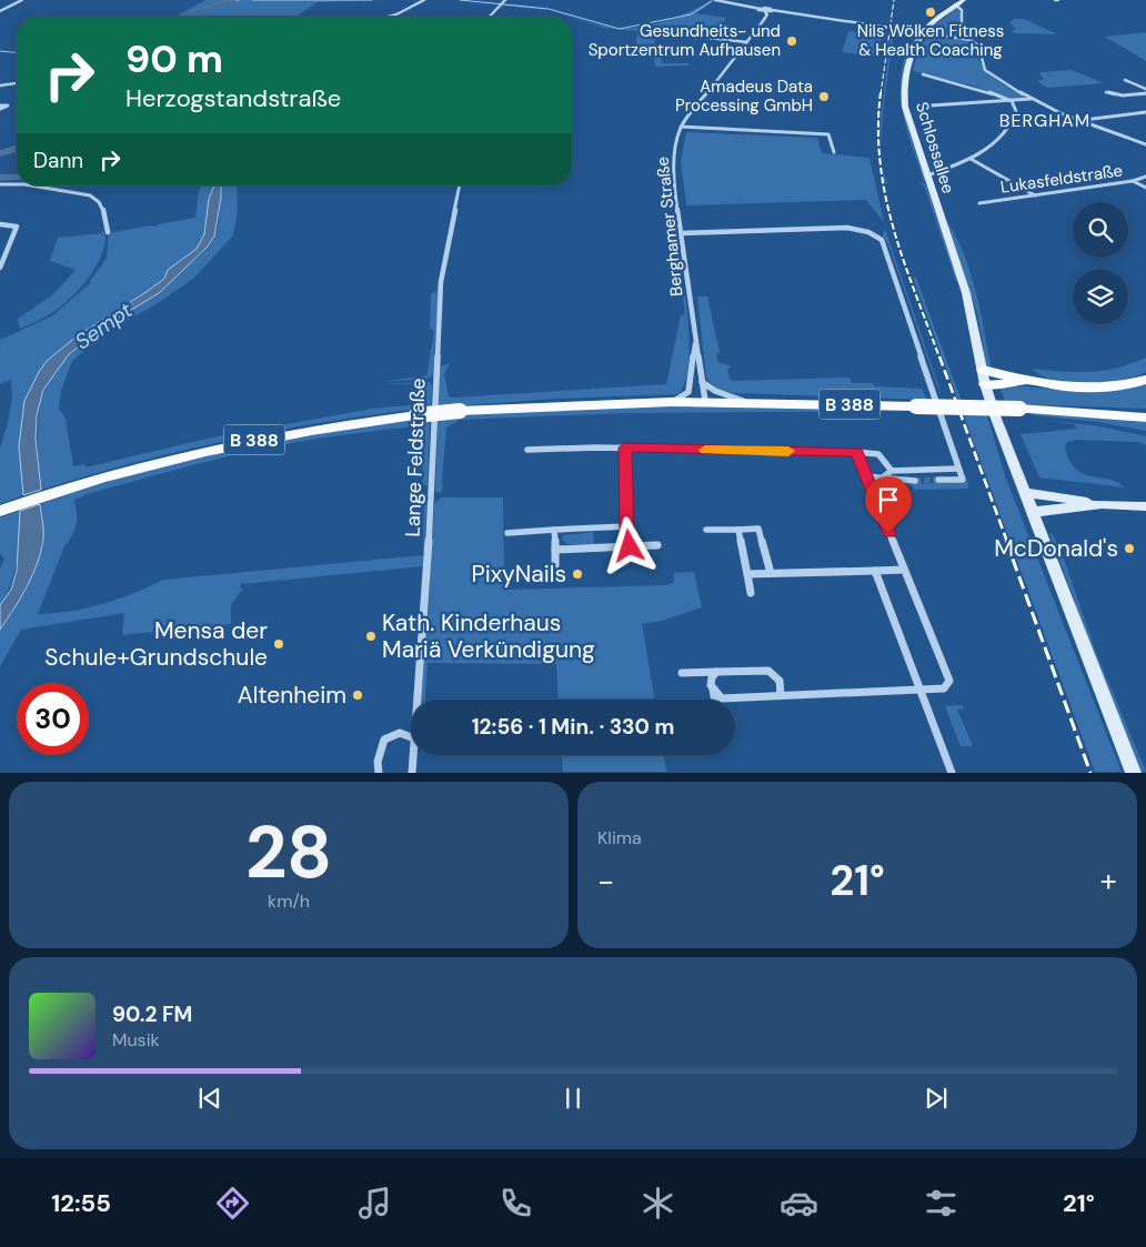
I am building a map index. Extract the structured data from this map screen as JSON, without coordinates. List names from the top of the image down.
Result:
{
  "streets": {
    "main road": ["Schlossallee", "B 388"],
    "street": ["Lukasfeldstraße", "Berghamer Straße", "Lange Feldstraße"]
  },
  "crossings": [
    ["Berghamer Straße", "B 388"]
  ],
  "districts": ["BERGHAM"],
  "water": ["Sempt"],
  "places": [
    "Nils Wölken Fitness & Health Coaching",
    "Gesundheits- und Sportzentrum Aufhausen",
    "Amadeus Data Processing GmbH",
    "McDonald's",
    "PixyNails",
    "Kath. Kinderhaus Mariä Verkündigung",
    "Mensa der Schule+Grundschule",
    "Altenheim"
  ],
  "page": {
    "turn": ["90 m", "Herzogstandstraße"],
    "then": "Dann",
    "limit": "30",
    "trip": "12:56 · 1 Min. · 330 m",
    "tile": [
      ["28", "km/h"],
      "Klima"
    ],
    "heat": ["−", "21°", "+"],
    "song": ["90.2 FM", "Musik"],
    "tabs": ["12:55", "21°"]
  }
}
